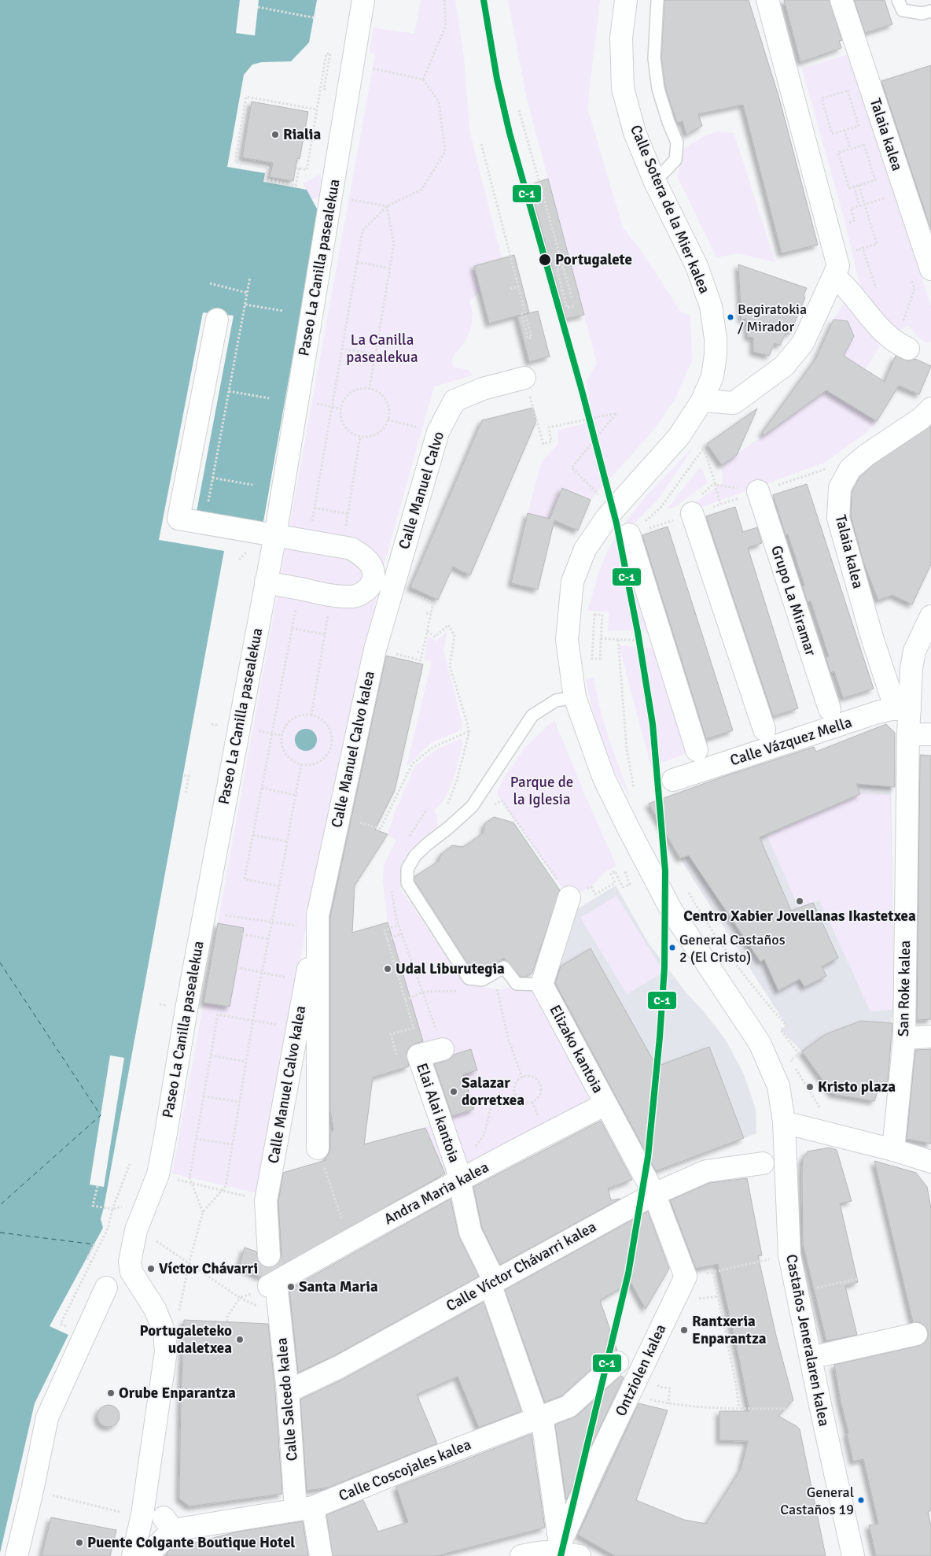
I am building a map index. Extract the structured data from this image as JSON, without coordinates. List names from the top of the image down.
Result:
{
  "streets": {
    "street": [
      "Talaia kalea",
      "Calle Sotera de la Mier kalea",
      "Paseo La Canilla pasealekua",
      "Calle Manuel Calvo",
      "Grupo La Miramar",
      "Calle Vázquez Mella",
      "Calle Manuel Calvo kalea",
      "San Roke kalea",
      "Elizako kantoia",
      "Elai Alai kantoia",
      "Andra Maria kalea",
      "Calle Víctor Chávarri kalea",
      "Castaños Jeneralaren kalea",
      "Ontziolen kalea",
      "Calle Salcedo kalea",
      "Calle Coscojales kalea"
    ]
  },
  "crossings": [
    ["Talaia kalea", "Calle Vázquez Mella"],
    ["Talaia kalea", "San Roke kalea"],
    ["Calle Sotera de la Mier kalea", "Castaños Jeneralaren kalea"],
    ["Paseo La Canilla pasealekua", "Calle Coscojales kalea"],
    ["Calle Manuel Calvo", "Calle Manuel Calvo kalea"],
    ["Calle Vázquez Mella", "San Roke kalea"],
    ["Elizako kantoia", "Andra Maria kalea"],
    ["Elizako kantoia", "Calle Víctor Chávarri kalea"],
    ["Elizako kantoia", "Ontziolen kalea"],
    ["Elai Alai kantoia", "Andra Maria kalea"],
    ["Elai Alai kantoia", "Calle Víctor Chávarri kalea"],
    ["Elai Alai kantoia", "Ontziolen kalea"],
    ["Elai Alai kantoia", "Calle Coscojales kalea"],
    ["Andra Maria kalea", "Calle Salcedo kalea"],
    ["Calle Víctor Chávarri kalea", "Ontziolen kalea"],
    ["Calle Víctor Chávarri kalea", "Calle Salcedo kalea"],
    ["Calle Salcedo kalea", "Calle Coscojales kalea"]
  ],
  "parks": ["La Canilla pasealekua", "Parque de la Iglesia"],
  "places": [
    "Rialia",
    "Portugalete",
    "Begiratokia / Mirador",
    "Centro Xabier Jovellanas Ikastetxea",
    "General Castaños 2 (El Cristo)",
    "Udal Liburutegia",
    "Kristo plaza",
    "Salazar dorretxea",
    "Víctor Chávarri",
    "Santa Maria",
    "Rantxeria Enparantza",
    "Portugaleteko udaletxea",
    "Orube Enparantza",
    "General Castaños 19",
    "Puente Colgante Boutique Hotel"
  ],
  "lines": ["transit line C-1"]
}
